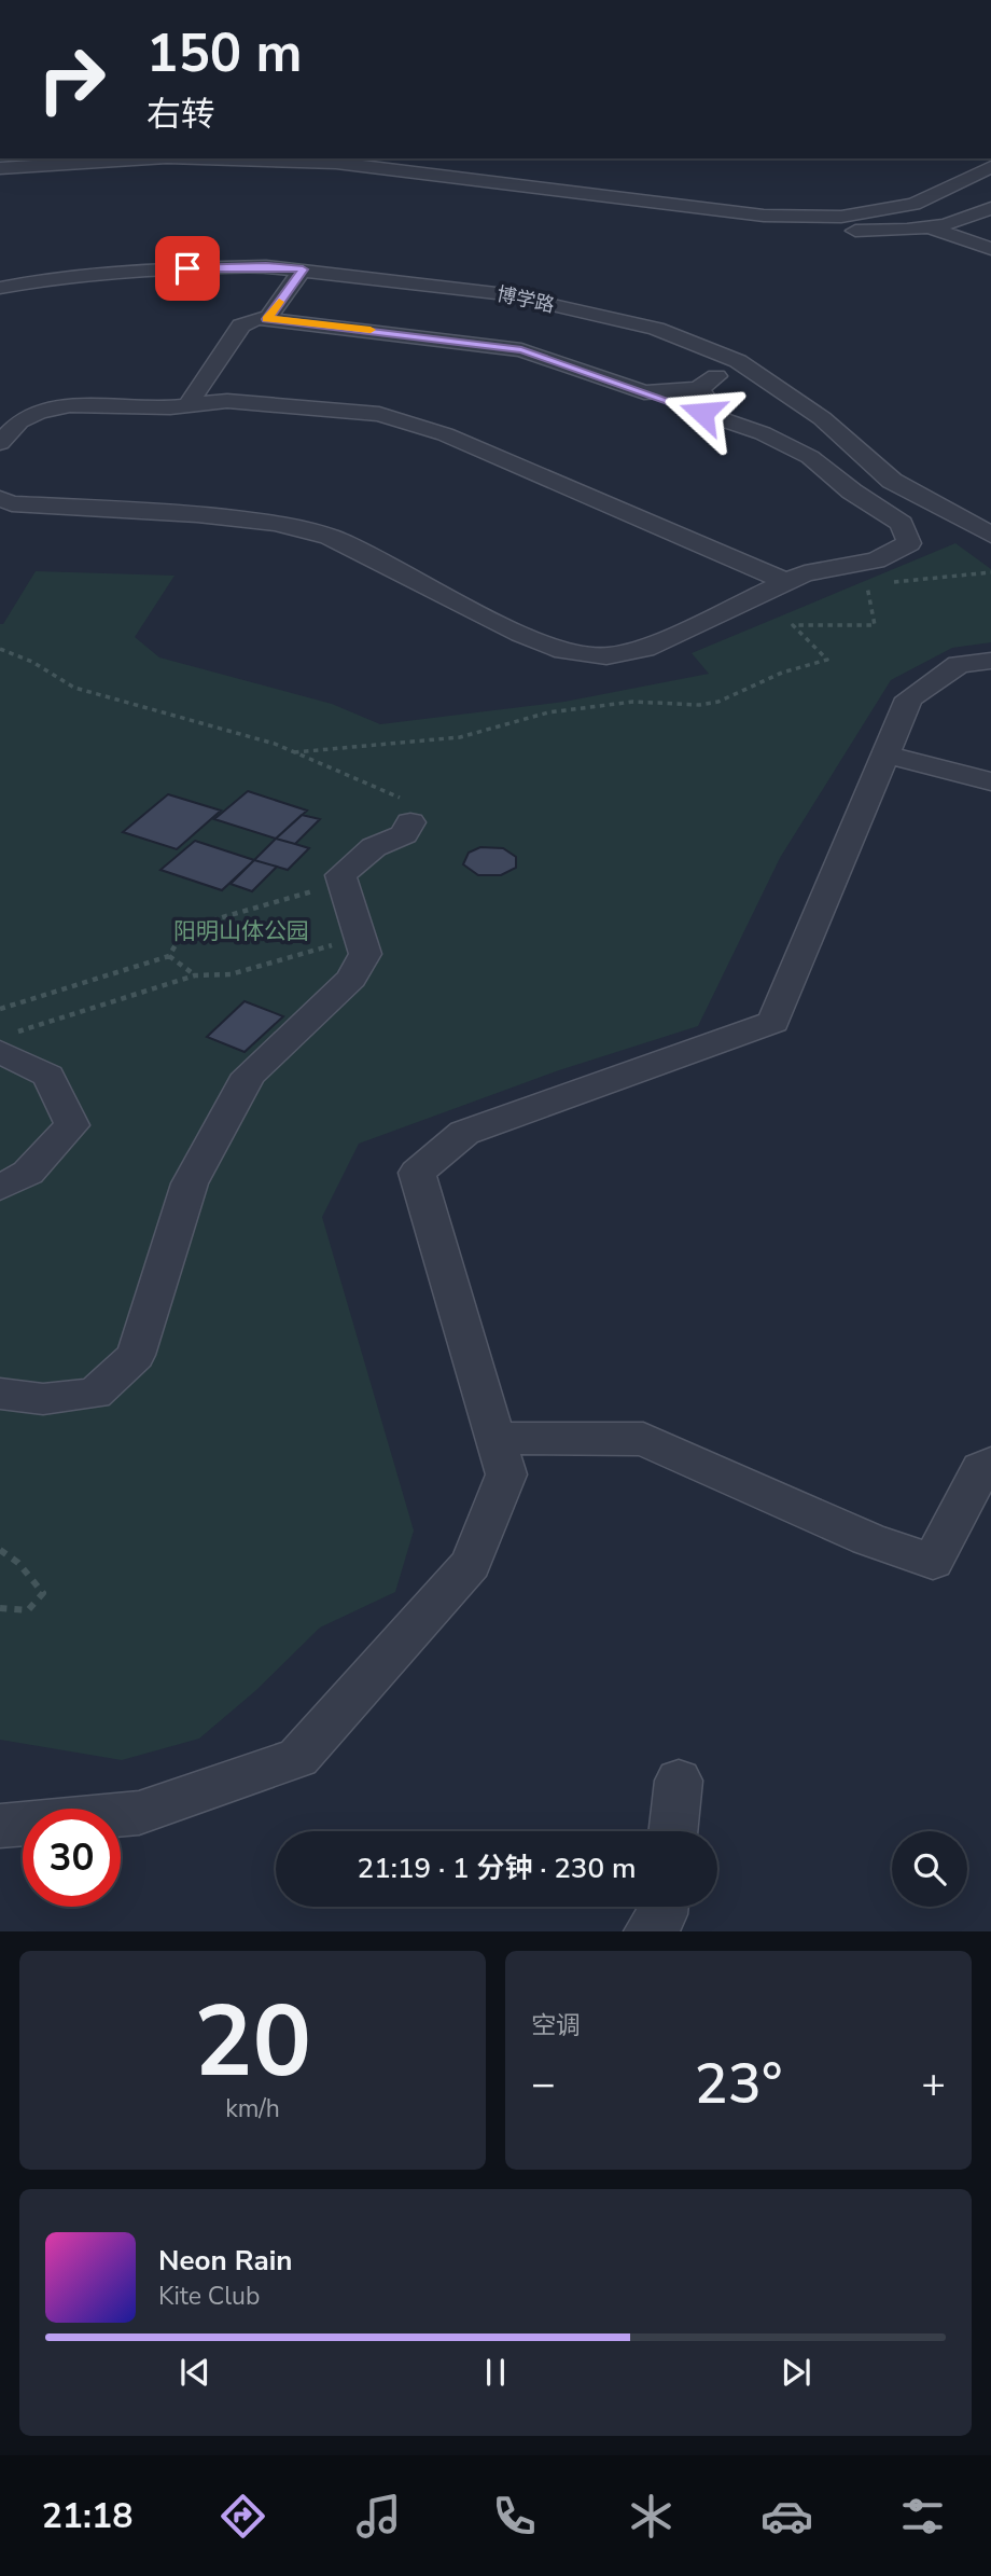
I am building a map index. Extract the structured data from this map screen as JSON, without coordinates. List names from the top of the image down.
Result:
{
  "streets": {
    "street": ["博学路"]
  },
  "parks": ["阳明山体公园"],
  "page": {
    "turn": ["150 m", "右转"],
    "limit": "30",
    "trip": "21:19 · 1 分钟 · 230 m",
    "tile": [
      ["20", "km/h"],
      "空调"
    ],
    "heat": ["−", "23°", "+"],
    "song": ["Neon Rain", "Kite Club"],
    "tabs": "21:18"
  }
}
